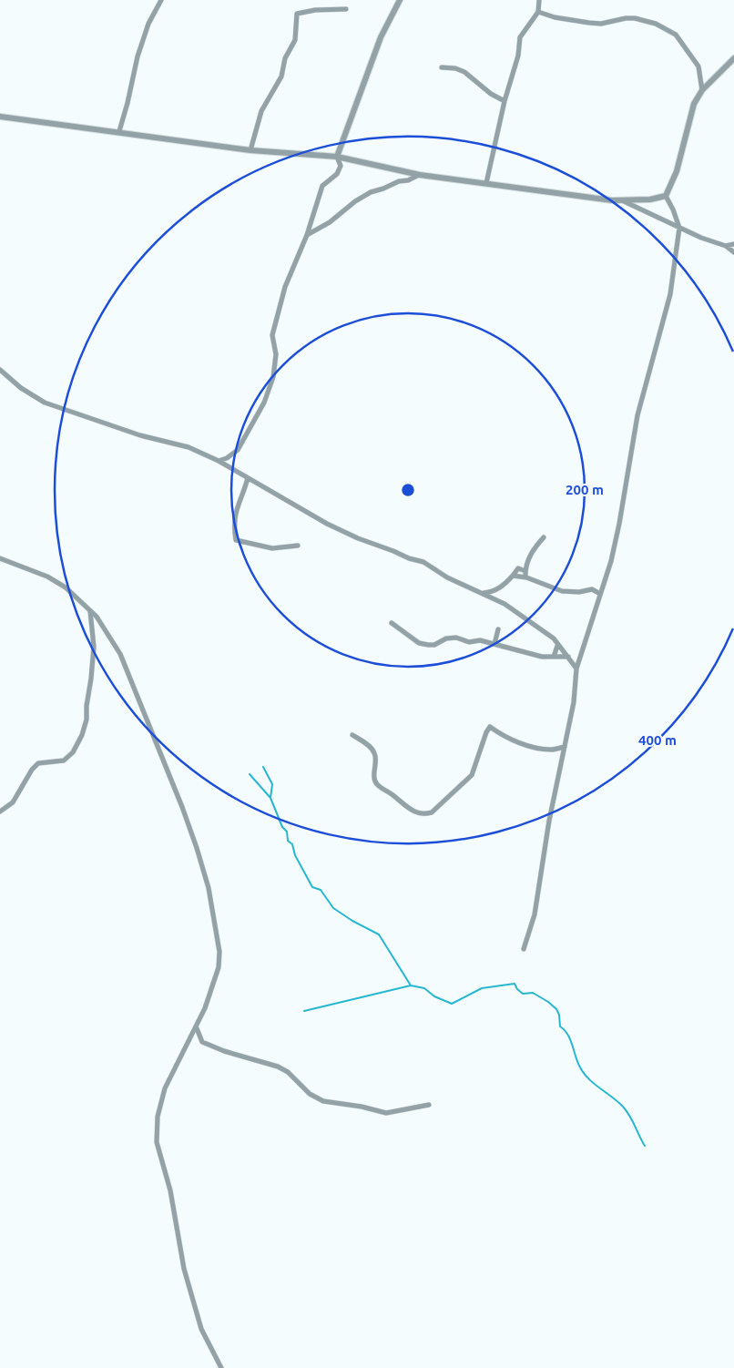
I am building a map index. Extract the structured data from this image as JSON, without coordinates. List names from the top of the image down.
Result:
{
  "rings": ["200 m", "400 m"]
}
